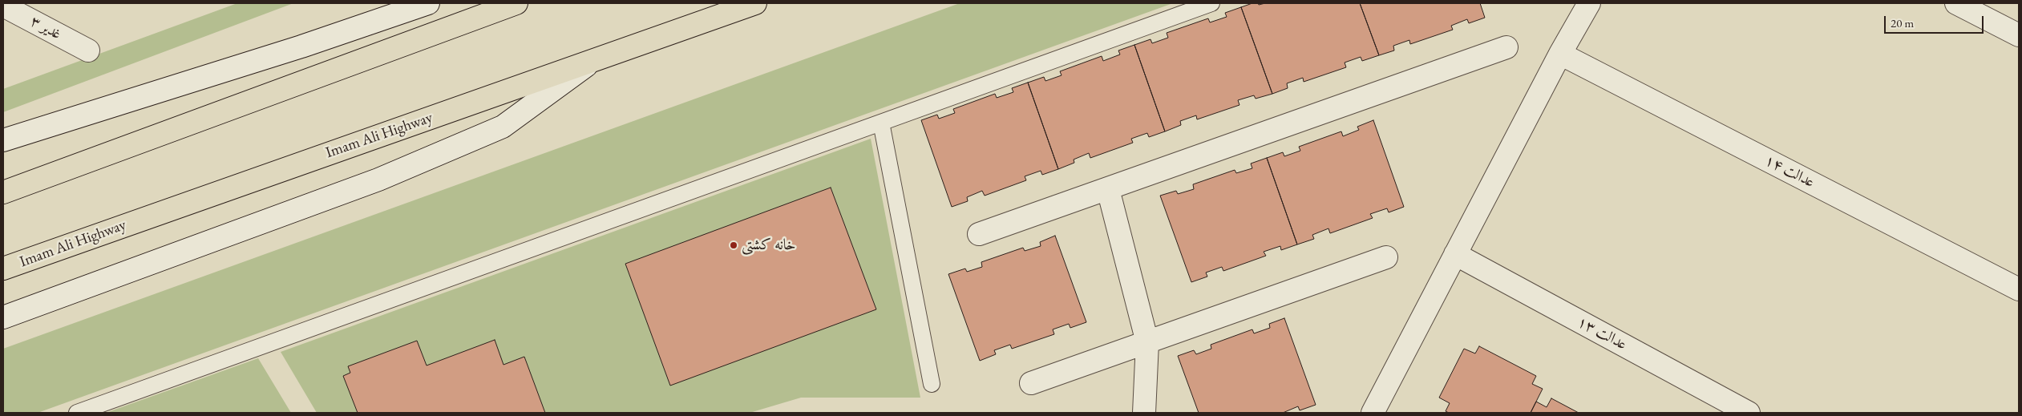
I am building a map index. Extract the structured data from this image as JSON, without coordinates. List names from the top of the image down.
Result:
{
  "streets": {
    "highway": ["Imam Ali Highway"],
    "street": ["غدیر ۳", "عدالت ۱۴", "عدالت ۱۳"]
  },
  "places": ["خانه کشتی"],
  "scale_bar": "20 m"
}
